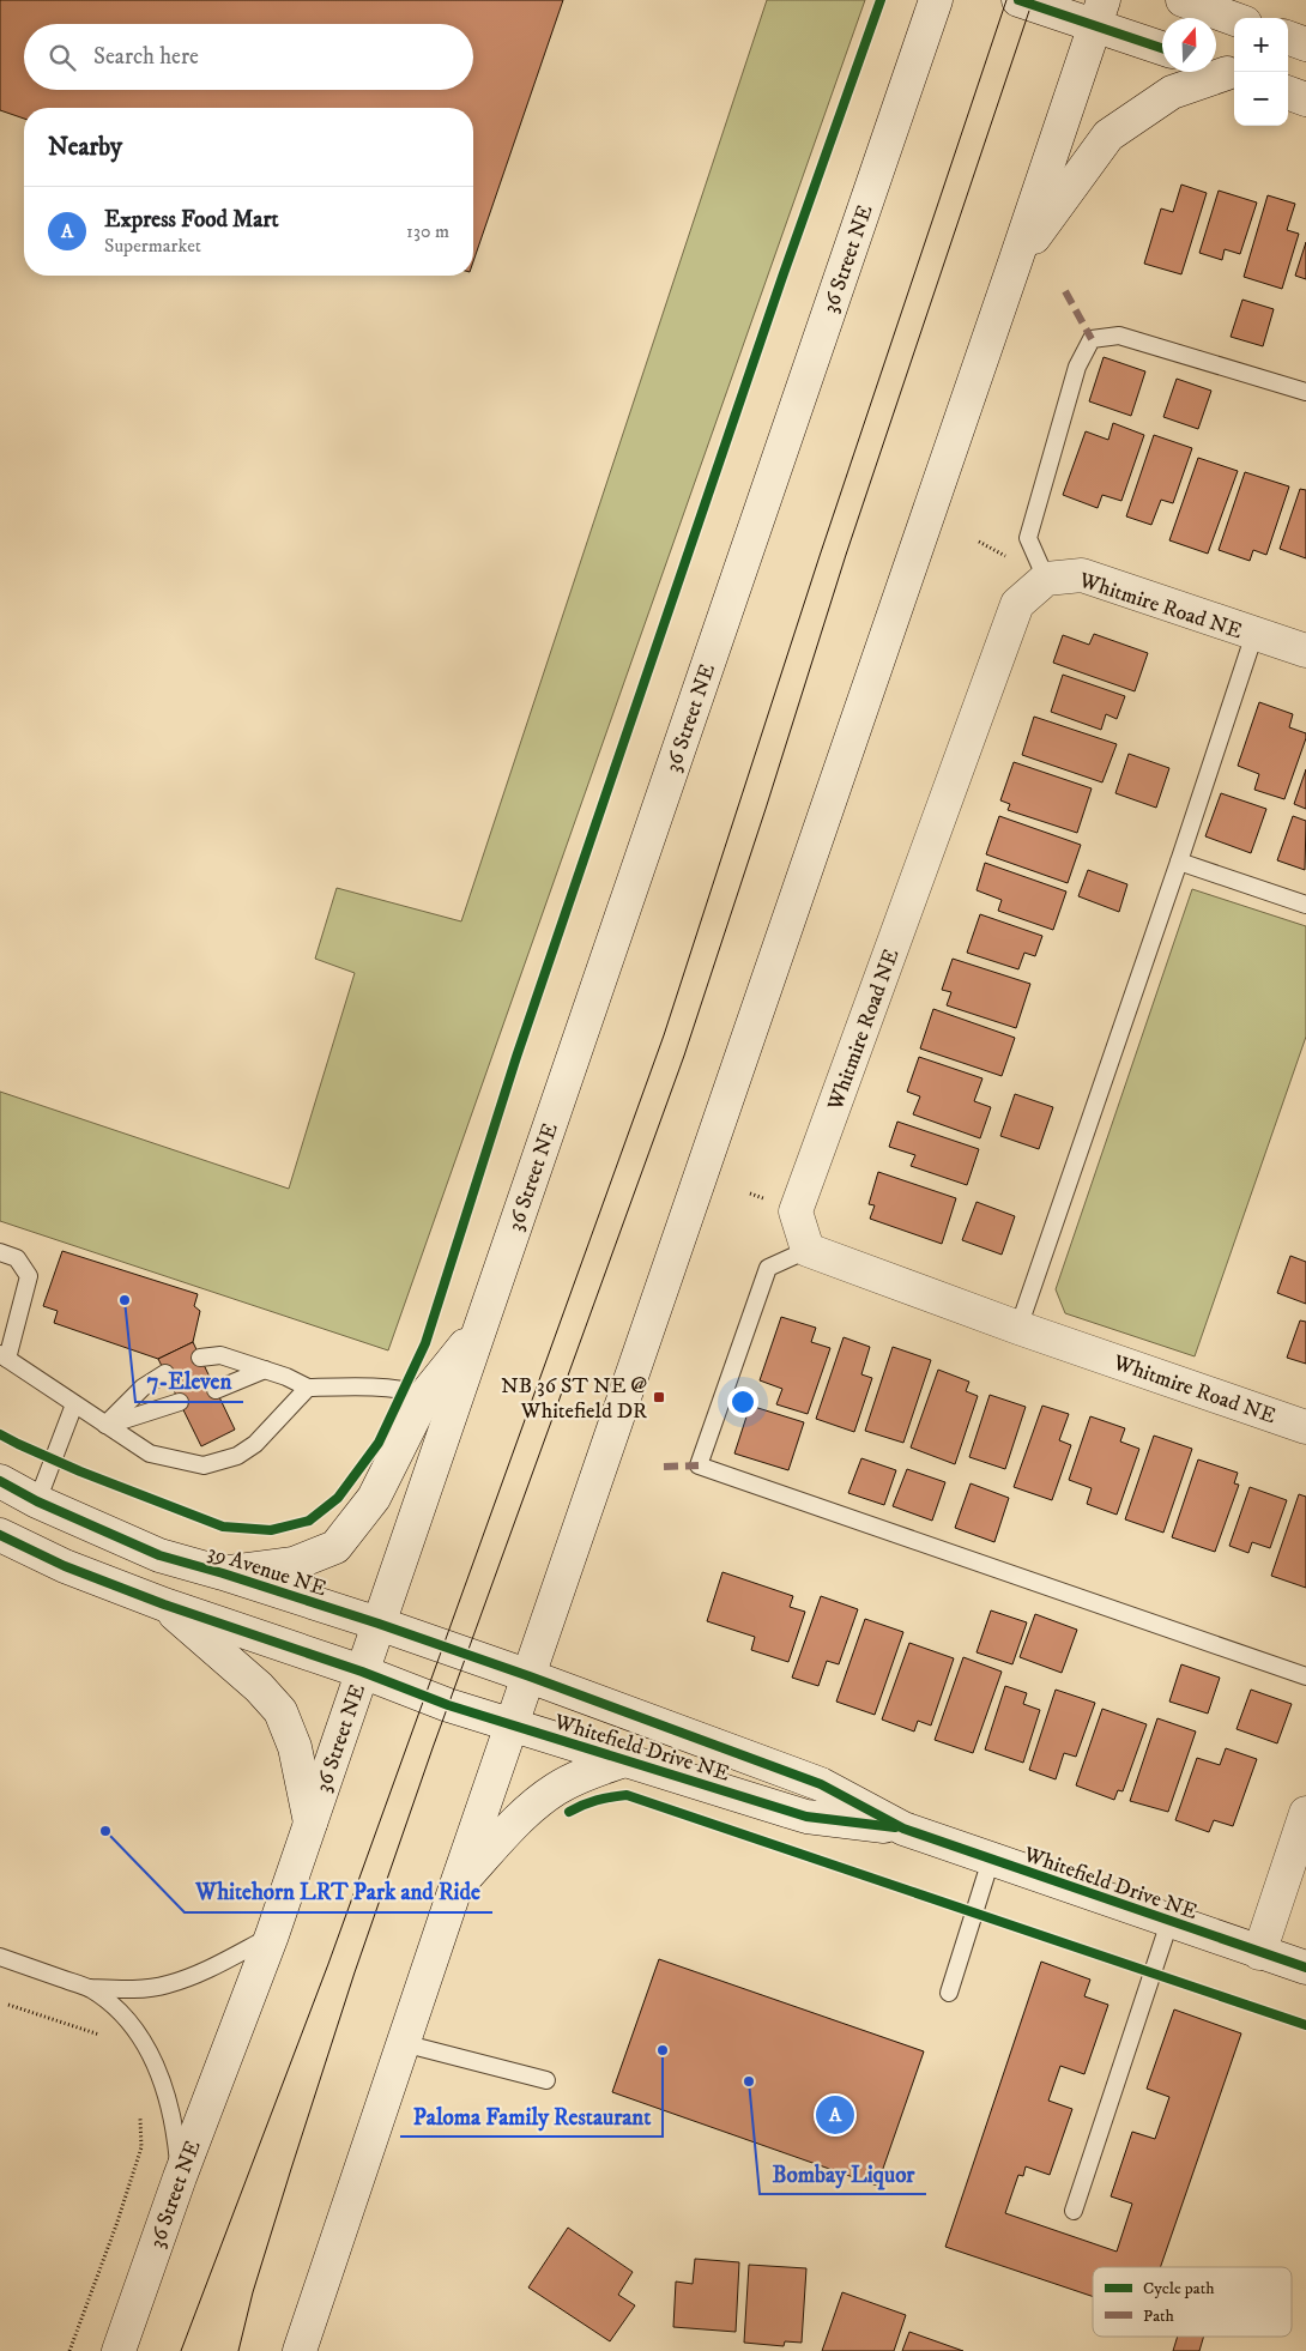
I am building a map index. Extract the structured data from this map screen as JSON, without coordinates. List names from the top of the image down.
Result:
{
  "streets": {
    "main road": [
      "36 Street NE",
      "Whitmire Road NE",
      "39 Avenue NE",
      "Whitefield Drive NE"
    ]
  },
  "crossings": [
    ["36 Street NE", "39 Avenue NE"],
    ["39 Avenue NE", "Whitefield Drive NE"]
  ],
  "places": {
    "other": [
      "7-Eleven",
      "Whitehorn LRT Park and Ride",
      "Paloma Family Restaurant",
      "Bombay Liquor"
    ],
    "transit": ["NB 36 ST NE @ Whitefield DR"]
  },
  "legend": ["Cycle path", "Path"],
  "north": "top",
  "page": {
    "map_buttons": ["+", "−"],
    "search": "Search here",
    "heading": "Nearby",
    "list": [
      {
        "mark": "A",
        "name": "Express Food Mart",
        "note": "Supermarket",
        "value": "130 m"
      }
    ],
    "pins": "A"
  }
}
